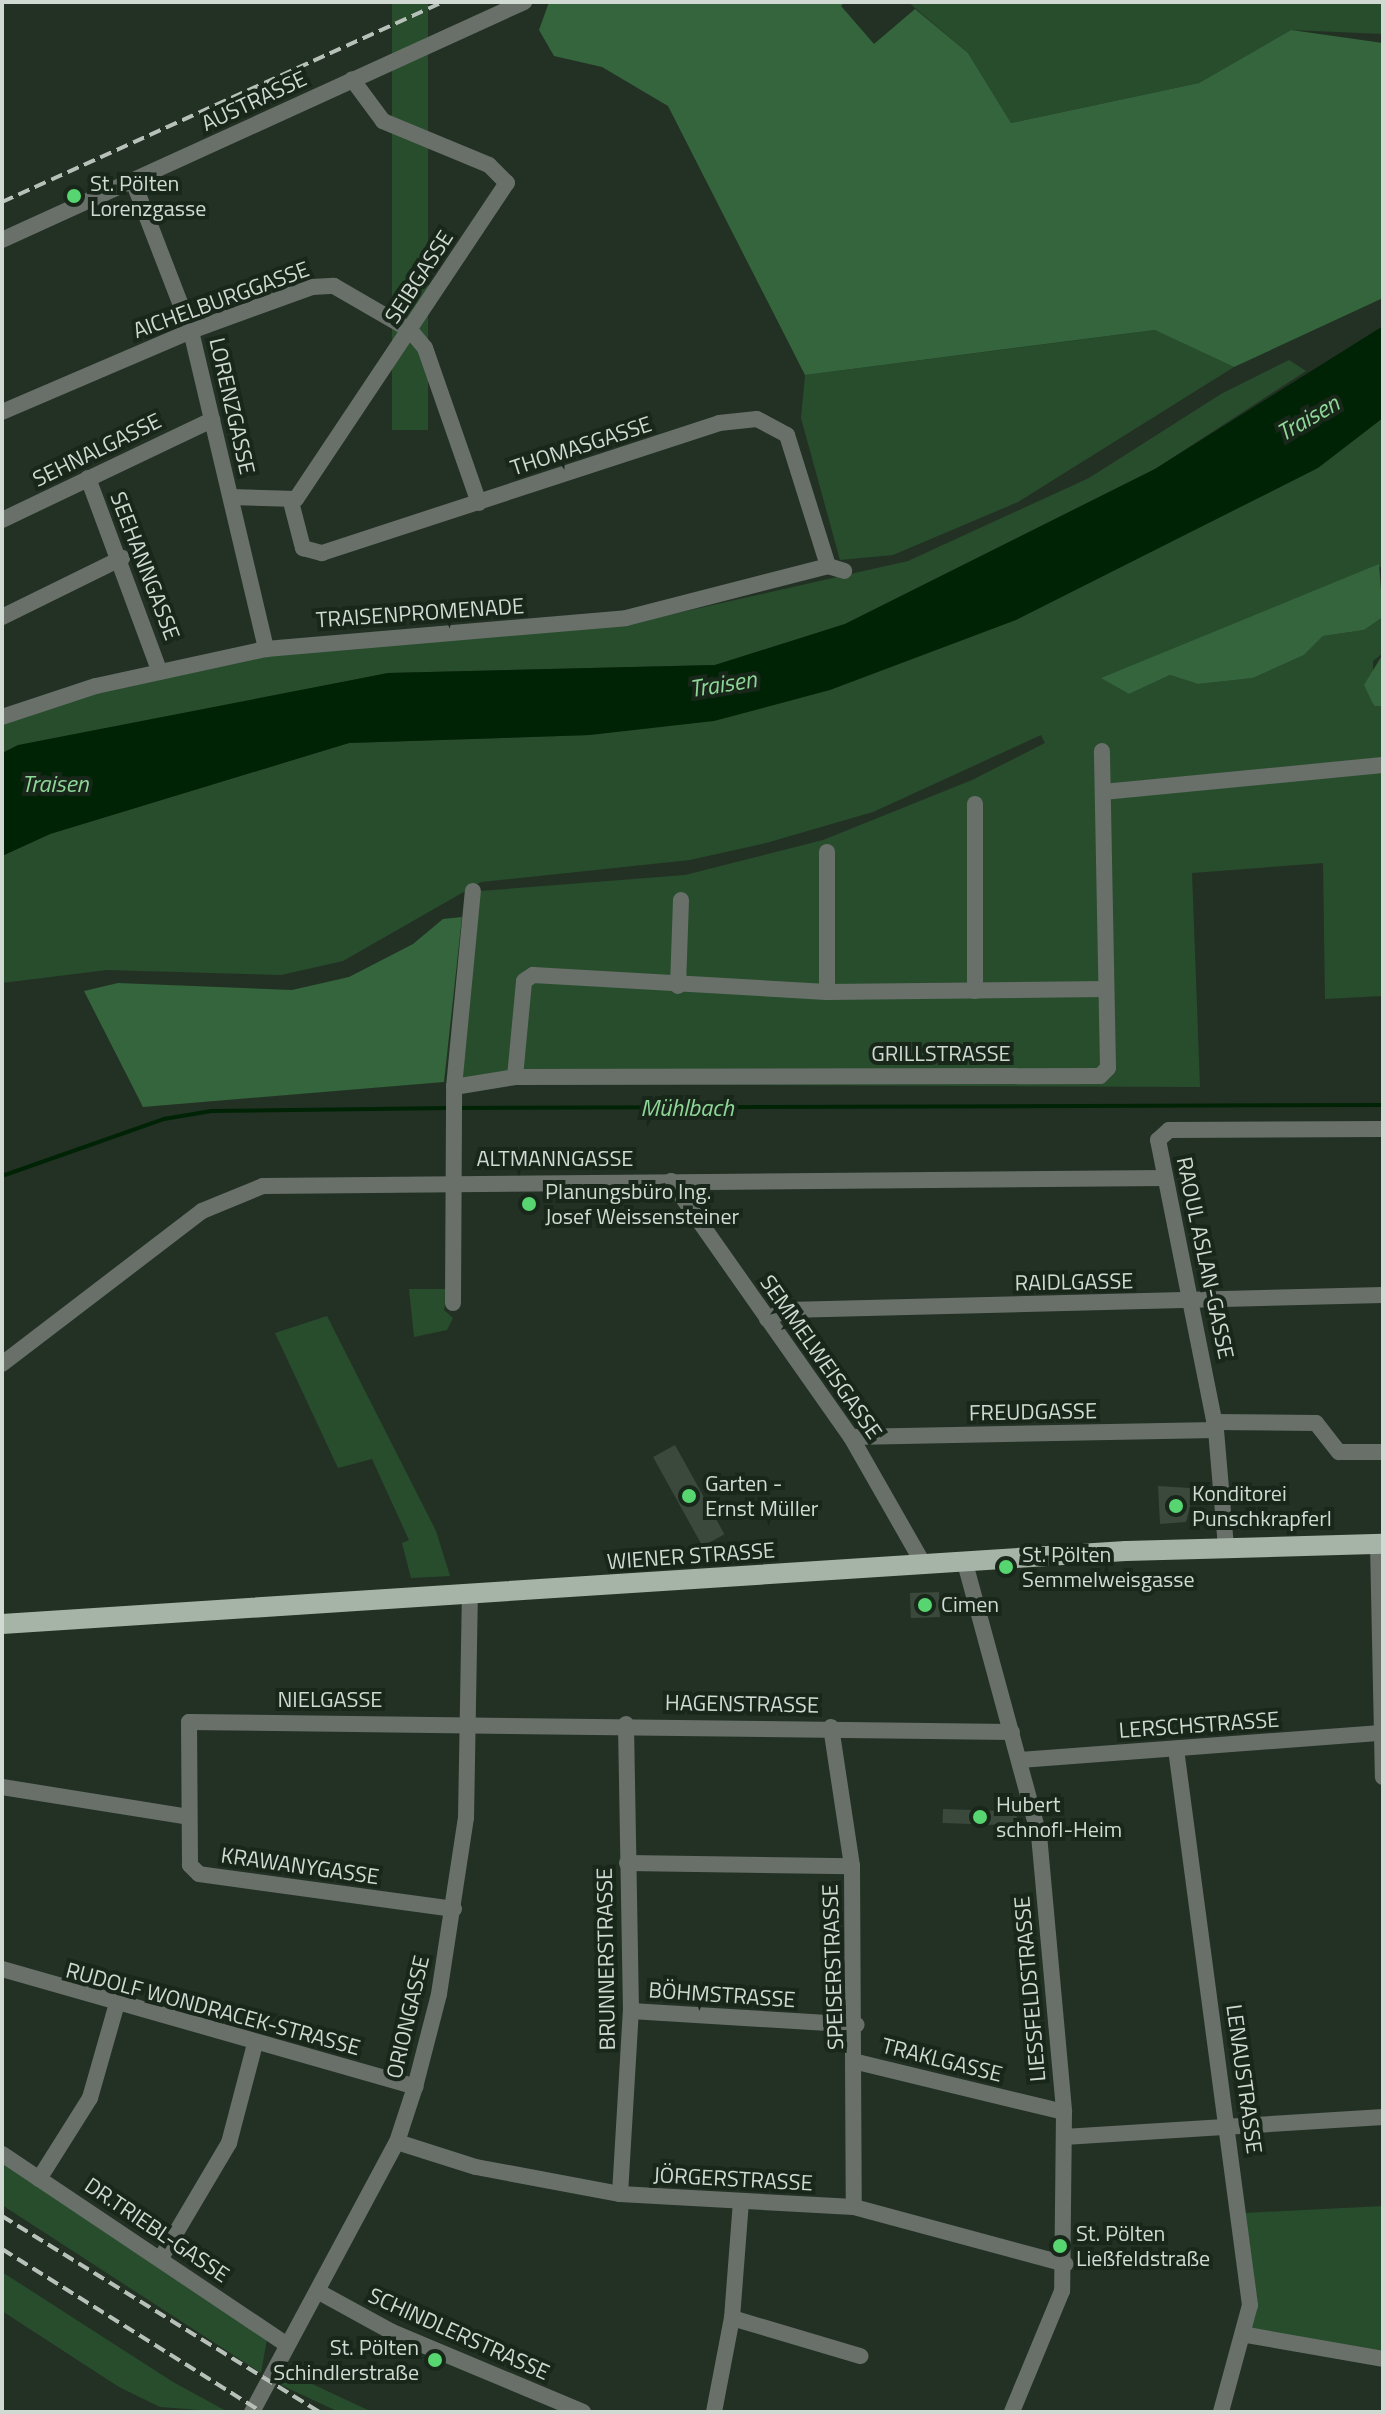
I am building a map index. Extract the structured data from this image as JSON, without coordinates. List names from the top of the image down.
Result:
{
  "streets": {
    "main road": ["WIENER STRASSE"],
    "street": [
      "AUSTRASSE",
      "SEIBGASSE",
      "AICHELBURGGASSE",
      "LORENZGASSE",
      "THOMASGASSE",
      "SEHNALGASSE",
      "SEEHANNGASSE",
      "TRAISENPROMENADE",
      "GRILLSTRASSE",
      "ALTMANNGASSE",
      "RAOUL ASLAN-GASSE",
      "RAIDLGASSE",
      "SEMMELWEISGASSE",
      "FREUDGASSE",
      "NIELGASSE",
      "HAGENSTRASSE",
      "LERSCHSTRASSE",
      "KRAWANYGASSE",
      "BRUNNERSTRASSE",
      "SPEISERSTRASSE",
      "LIESSFELDSTRASSE",
      "BÖHMSTRASSE",
      "RUDOLF WONDRACEK-STRASSE",
      "ORIONGASSE",
      "TRAKLGASSE",
      "LENAUSTRASSE",
      "JÖRGERSTRASSE",
      "DR.TRIEBL-GASSE",
      "SCHINDLERSTRASSE"
    ]
  },
  "crossings": [
    ["AUSTRASSE", "SEIBGASSE"],
    ["AUSTRASSE", "LORENZGASSE"],
    ["SEIBGASSE", "AICHELBURGGASSE"],
    ["SEIBGASSE", "THOMASGASSE"],
    ["AICHELBURGGASSE", "LORENZGASSE"],
    ["AICHELBURGGASSE", "THOMASGASSE"],
    ["LORENZGASSE", "SEHNALGASSE"],
    ["LORENZGASSE", "TRAISENPROMENADE"],
    ["THOMASGASSE", "TRAISENPROMENADE"],
    ["SEHNALGASSE", "SEEHANNGASSE"],
    ["SEEHANNGASSE", "TRAISENPROMENADE"],
    ["ALTMANNGASSE", "RAOUL ASLAN-GASSE"],
    ["ALTMANNGASSE", "SEMMELWEISGASSE"],
    ["RAOUL ASLAN-GASSE", "RAIDLGASSE"],
    ["RAOUL ASLAN-GASSE", "FREUDGASSE"],
    ["RAOUL ASLAN-GASSE", "WIENER STRASSE"],
    ["RAIDLGASSE", "SEMMELWEISGASSE"],
    ["SEMMELWEISGASSE", "FREUDGASSE"],
    ["SEMMELWEISGASSE", "WIENER STRASSE"],
    ["WIENER STRASSE", "LIESSFELDSTRASSE"],
    ["WIENER STRASSE", "ORIONGASSE"],
    ["NIELGASSE", "HAGENSTRASSE"],
    ["NIELGASSE", "KRAWANYGASSE"],
    ["NIELGASSE", "ORIONGASSE"],
    ["HAGENSTRASSE", "BRUNNERSTRASSE"],
    ["HAGENSTRASSE", "SPEISERSTRASSE"],
    ["HAGENSTRASSE", "LIESSFELDSTRASSE"],
    ["HAGENSTRASSE", "ORIONGASSE"],
    ["LERSCHSTRASSE", "LIESSFELDSTRASSE"],
    ["LERSCHSTRASSE", "LENAUSTRASSE"],
    ["KRAWANYGASSE", "ORIONGASSE"],
    ["BRUNNERSTRASSE", "BÖHMSTRASSE"],
    ["BRUNNERSTRASSE", "JÖRGERSTRASSE"],
    ["SPEISERSTRASSE", "BÖHMSTRASSE"],
    ["SPEISERSTRASSE", "TRAKLGASSE"],
    ["SPEISERSTRASSE", "JÖRGERSTRASSE"],
    ["LIESSFELDSTRASSE", "TRAKLGASSE"],
    ["LIESSFELDSTRASSE", "JÖRGERSTRASSE"],
    ["RUDOLF WONDRACEK-STRASSE", "ORIONGASSE"],
    ["ORIONGASSE", "JÖRGERSTRASSE"],
    ["ORIONGASSE", "DR.TRIEBL-GASSE"],
    ["ORIONGASSE", "SCHINDLERSTRASSE"]
  ],
  "water": ["Traisen", "Mühlbach"],
  "places": [
    "St. Pölten Lorenzgasse",
    "Planungsbüro Ing. Josef Weissensteiner",
    "Garten - Ernst Müller",
    "Konditorei Punschkrapferl",
    "St. Pölten Semmelweisgasse",
    "Cimen",
    "Hubert schnofl-Heim",
    "St. Pölten Ließfeldstraße",
    "St. Pölten Schindlerstraße"
  ]
}
